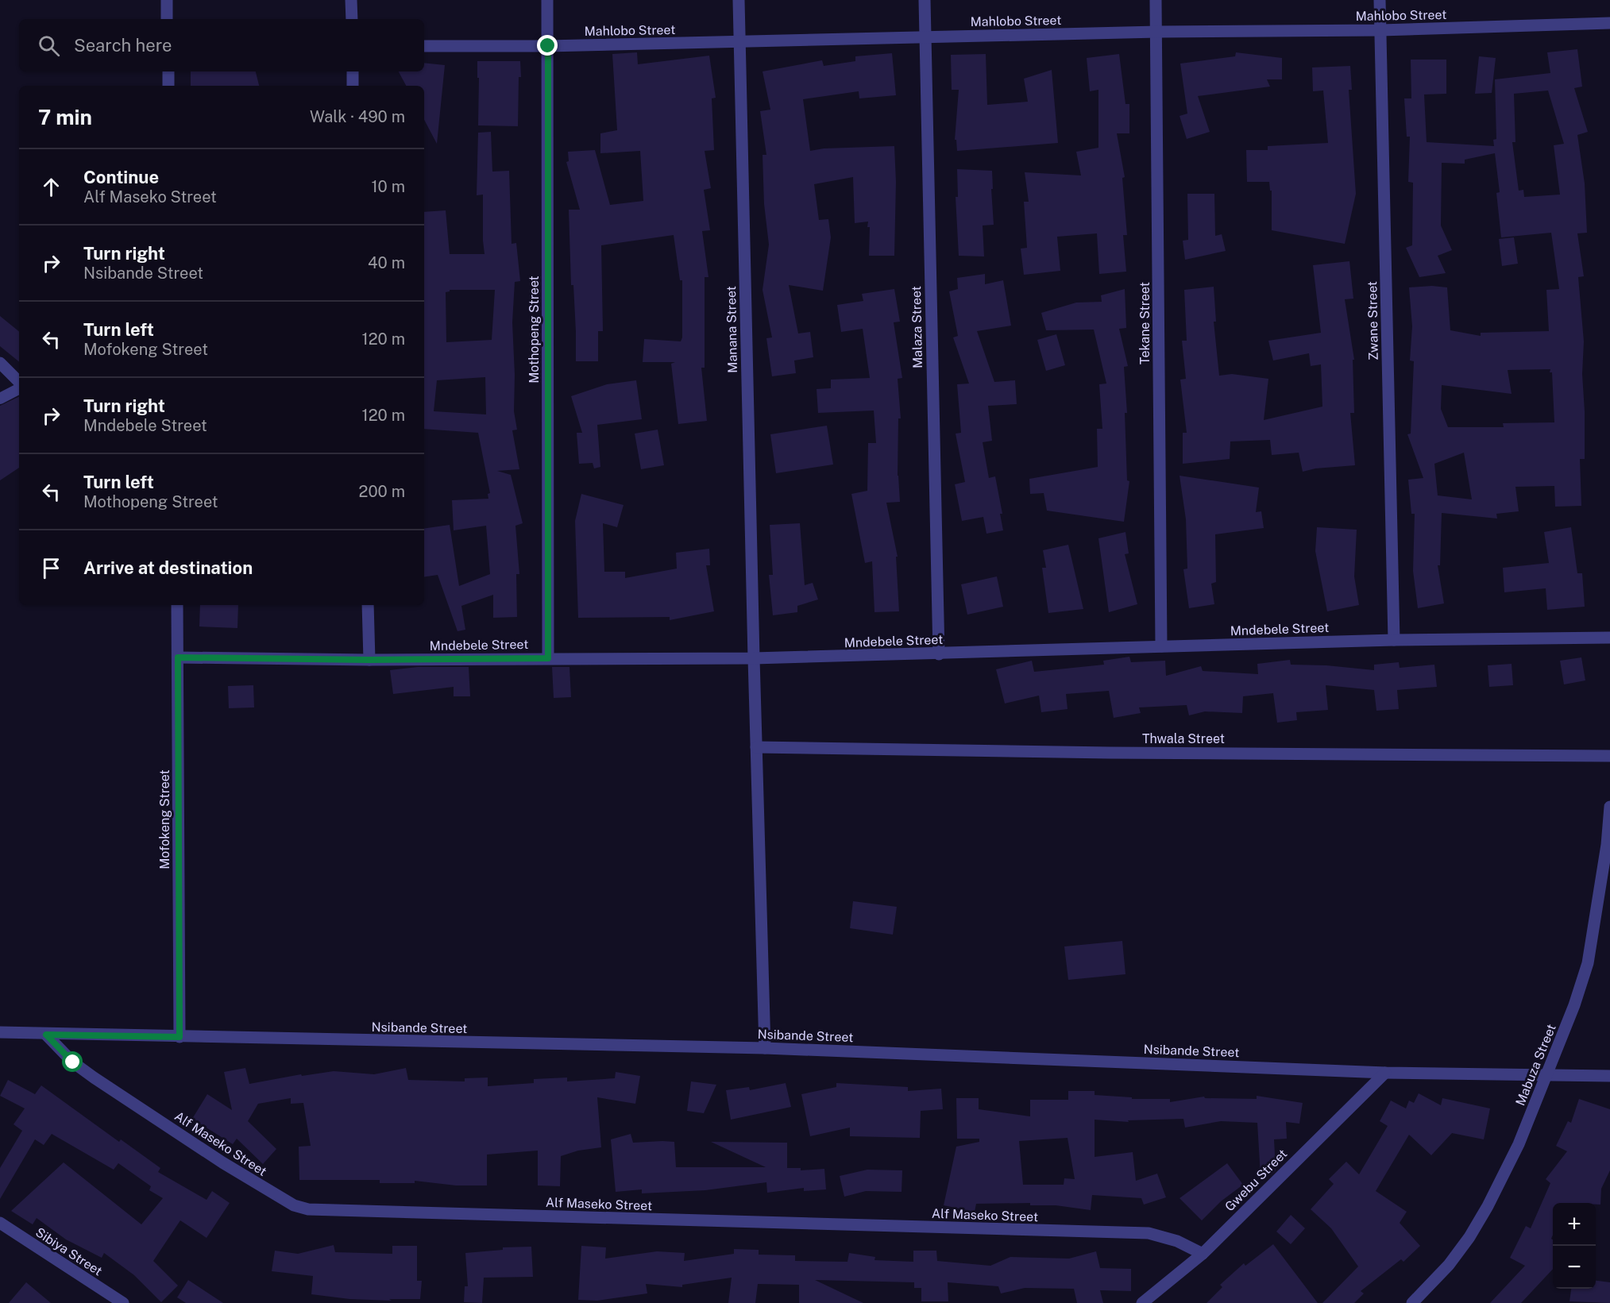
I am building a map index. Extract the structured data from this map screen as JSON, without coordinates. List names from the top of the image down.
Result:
{
  "streets": {
    "street": [
      "Mahlobo Street",
      "Zwane Street",
      "Tekane Street",
      "Malaza Street",
      "Mothopeng Street",
      "Manana Street",
      "Mndebele Street",
      "Thwala Street",
      "Mofokeng Street",
      "Nsibande Street",
      "Mabuza Street",
      "Alf Maseko Street",
      "Gwebu Street",
      "Sibiya Street"
    ]
  },
  "crossings": [
    ["Mahlobo Street", "Zwane Street"],
    ["Mahlobo Street", "Tekane Street"],
    ["Mahlobo Street", "Malaza Street"],
    ["Mahlobo Street", "Mothopeng Street"],
    ["Mahlobo Street", "Manana Street"],
    ["Zwane Street", "Mndebele Street"],
    ["Tekane Street", "Mndebele Street"],
    ["Malaza Street", "Mndebele Street"],
    ["Mothopeng Street", "Mndebele Street"],
    ["Manana Street", "Mndebele Street"],
    ["Manana Street", "Thwala Street"],
    ["Manana Street", "Nsibande Street"],
    ["Mndebele Street", "Mofokeng Street"],
    ["Mofokeng Street", "Nsibande Street"],
    ["Nsibande Street", "Mabuza Street"],
    ["Nsibande Street", "Alf Maseko Street"],
    ["Nsibande Street", "Gwebu Street"],
    ["Alf Maseko Street", "Gwebu Street"]
  ],
  "page": {
    "search": "Search here",
    "heading": ["7 min", "Walk · 490 m"],
    "list": [
      ["Continue", "Alf Maseko Street", "10 m"],
      ["Turn right", "Nsibande Street", "40 m"],
      ["Turn left", "Mofokeng Street", "120 m"],
      ["Turn right", "Mndebele Street", "120 m"],
      ["Turn left", "Mothopeng Street", "200 m"],
      "Arrive at destination"
    ],
    "map_buttons": ["+", "−"]
  }
}
